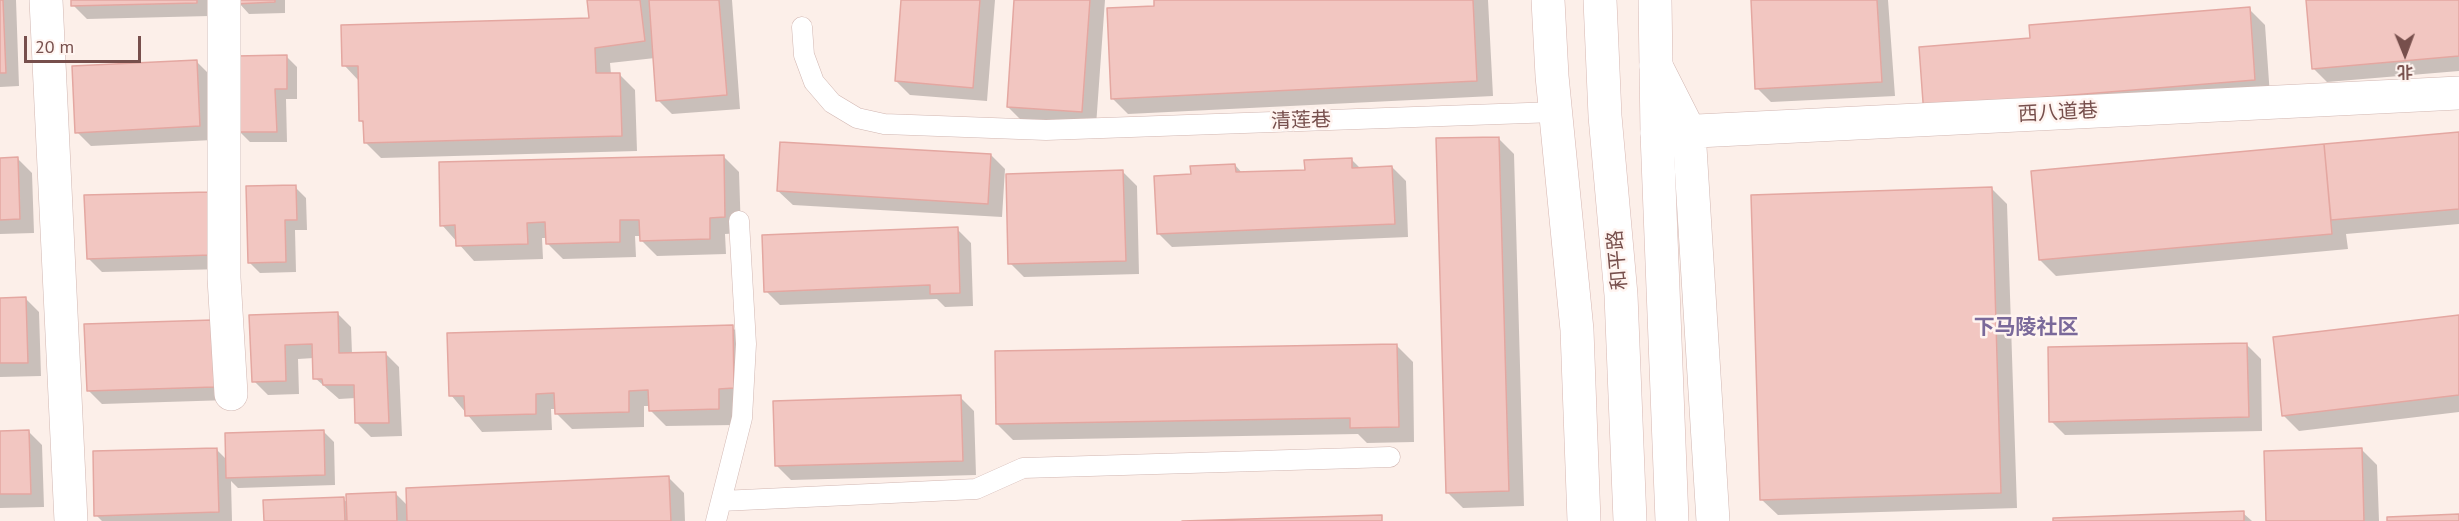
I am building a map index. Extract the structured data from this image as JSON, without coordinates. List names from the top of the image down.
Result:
{
  "streets": {
    "street": ["西八道巷", "和平路"],
    "lane": ["清莲巷"]
  },
  "districts": ["下马陵社区"],
  "scale_bar": "20 m",
  "north": "bottom"
}
